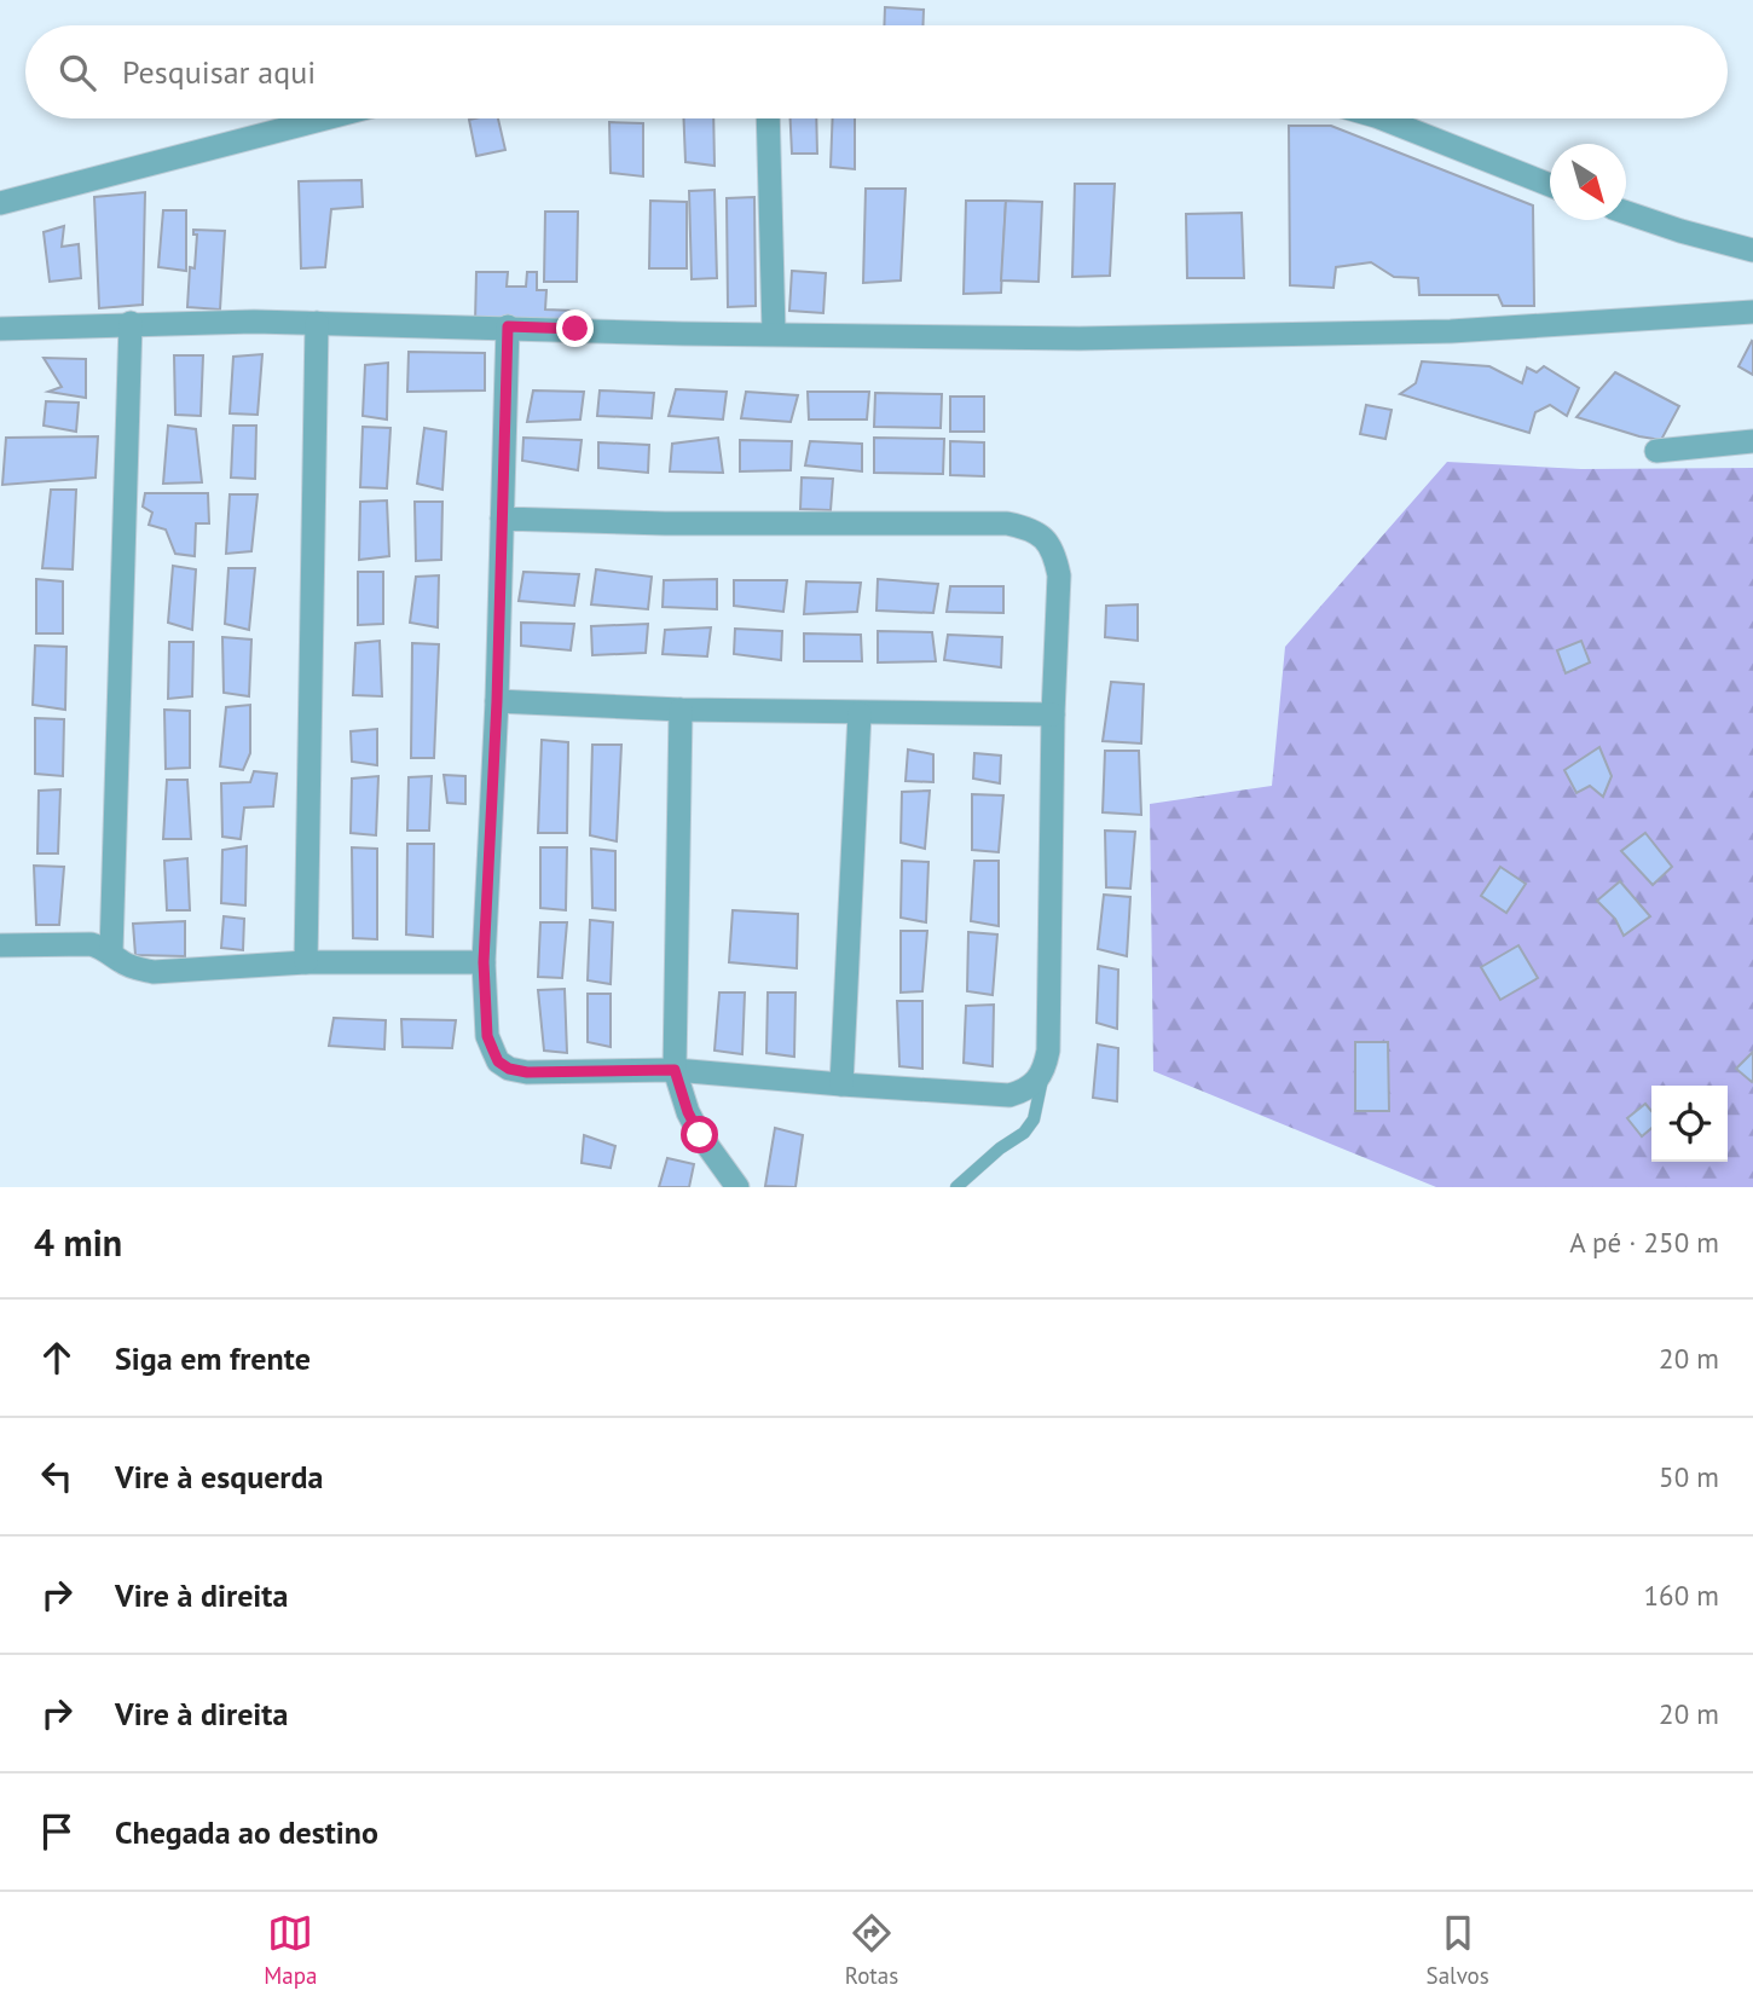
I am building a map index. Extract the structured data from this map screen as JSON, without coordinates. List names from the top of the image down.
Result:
{
  "north": "bottom right",
  "page": {
    "search": "Pesquisar aqui",
    "heading": ["4 min", "A pé · 250 m"],
    "list": [
      ["Siga em frente", "20 m"],
      ["Vire à esquerda", "50 m"],
      ["Vire à direita", "160 m"],
      ["Vire à direita", "20 m"],
      "Chegada ao destino"
    ],
    "nav": ["Mapa", "Rotas", "Salvos"]
  }
}
